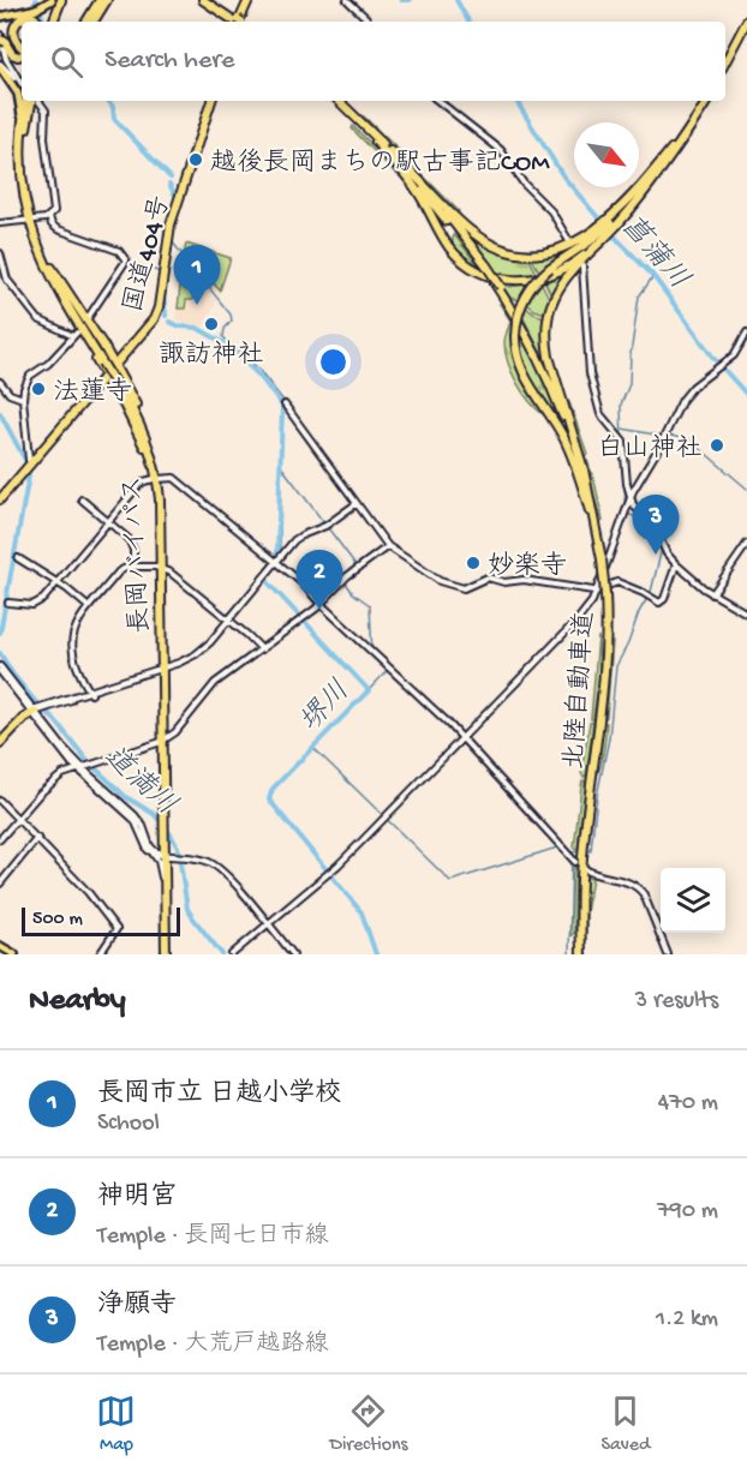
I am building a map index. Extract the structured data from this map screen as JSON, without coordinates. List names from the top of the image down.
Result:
{
  "streets": {
    "highway": ["国道404号", "長岡バイパス", "北陸自動車道"]
  },
  "crossings": [
    ["国道404号", "長岡バイパス"]
  ],
  "water": ["菖蒲川", "堺川", "道満川"],
  "places": [
    "越後長岡まちの駅古事記COM",
    "諏訪神社",
    "法蓮寺",
    "白山神社",
    "妙楽寺"
  ],
  "scale_bar": "500 m",
  "north": "bottom right",
  "page": {
    "search": "Search here",
    "pins": ["1", "3", "2"],
    "scale": "500 m",
    "heading": ["Nearby", "3 results"],
    "list": [
      {
        "mark": "1",
        "name": "長岡市立 日越小学校",
        "note": "School",
        "value": "470 m"
      },
      {
        "mark": "2",
        "name": "神明宮",
        "note": "Temple · 長岡七日市線",
        "value": "790 m"
      },
      {
        "mark": "3",
        "name": "浄願寺",
        "note": "Temple · 大荒戸越路線",
        "value": "1.2 km"
      }
    ],
    "nav": ["Map", "Directions", "Saved"]
  }
}
